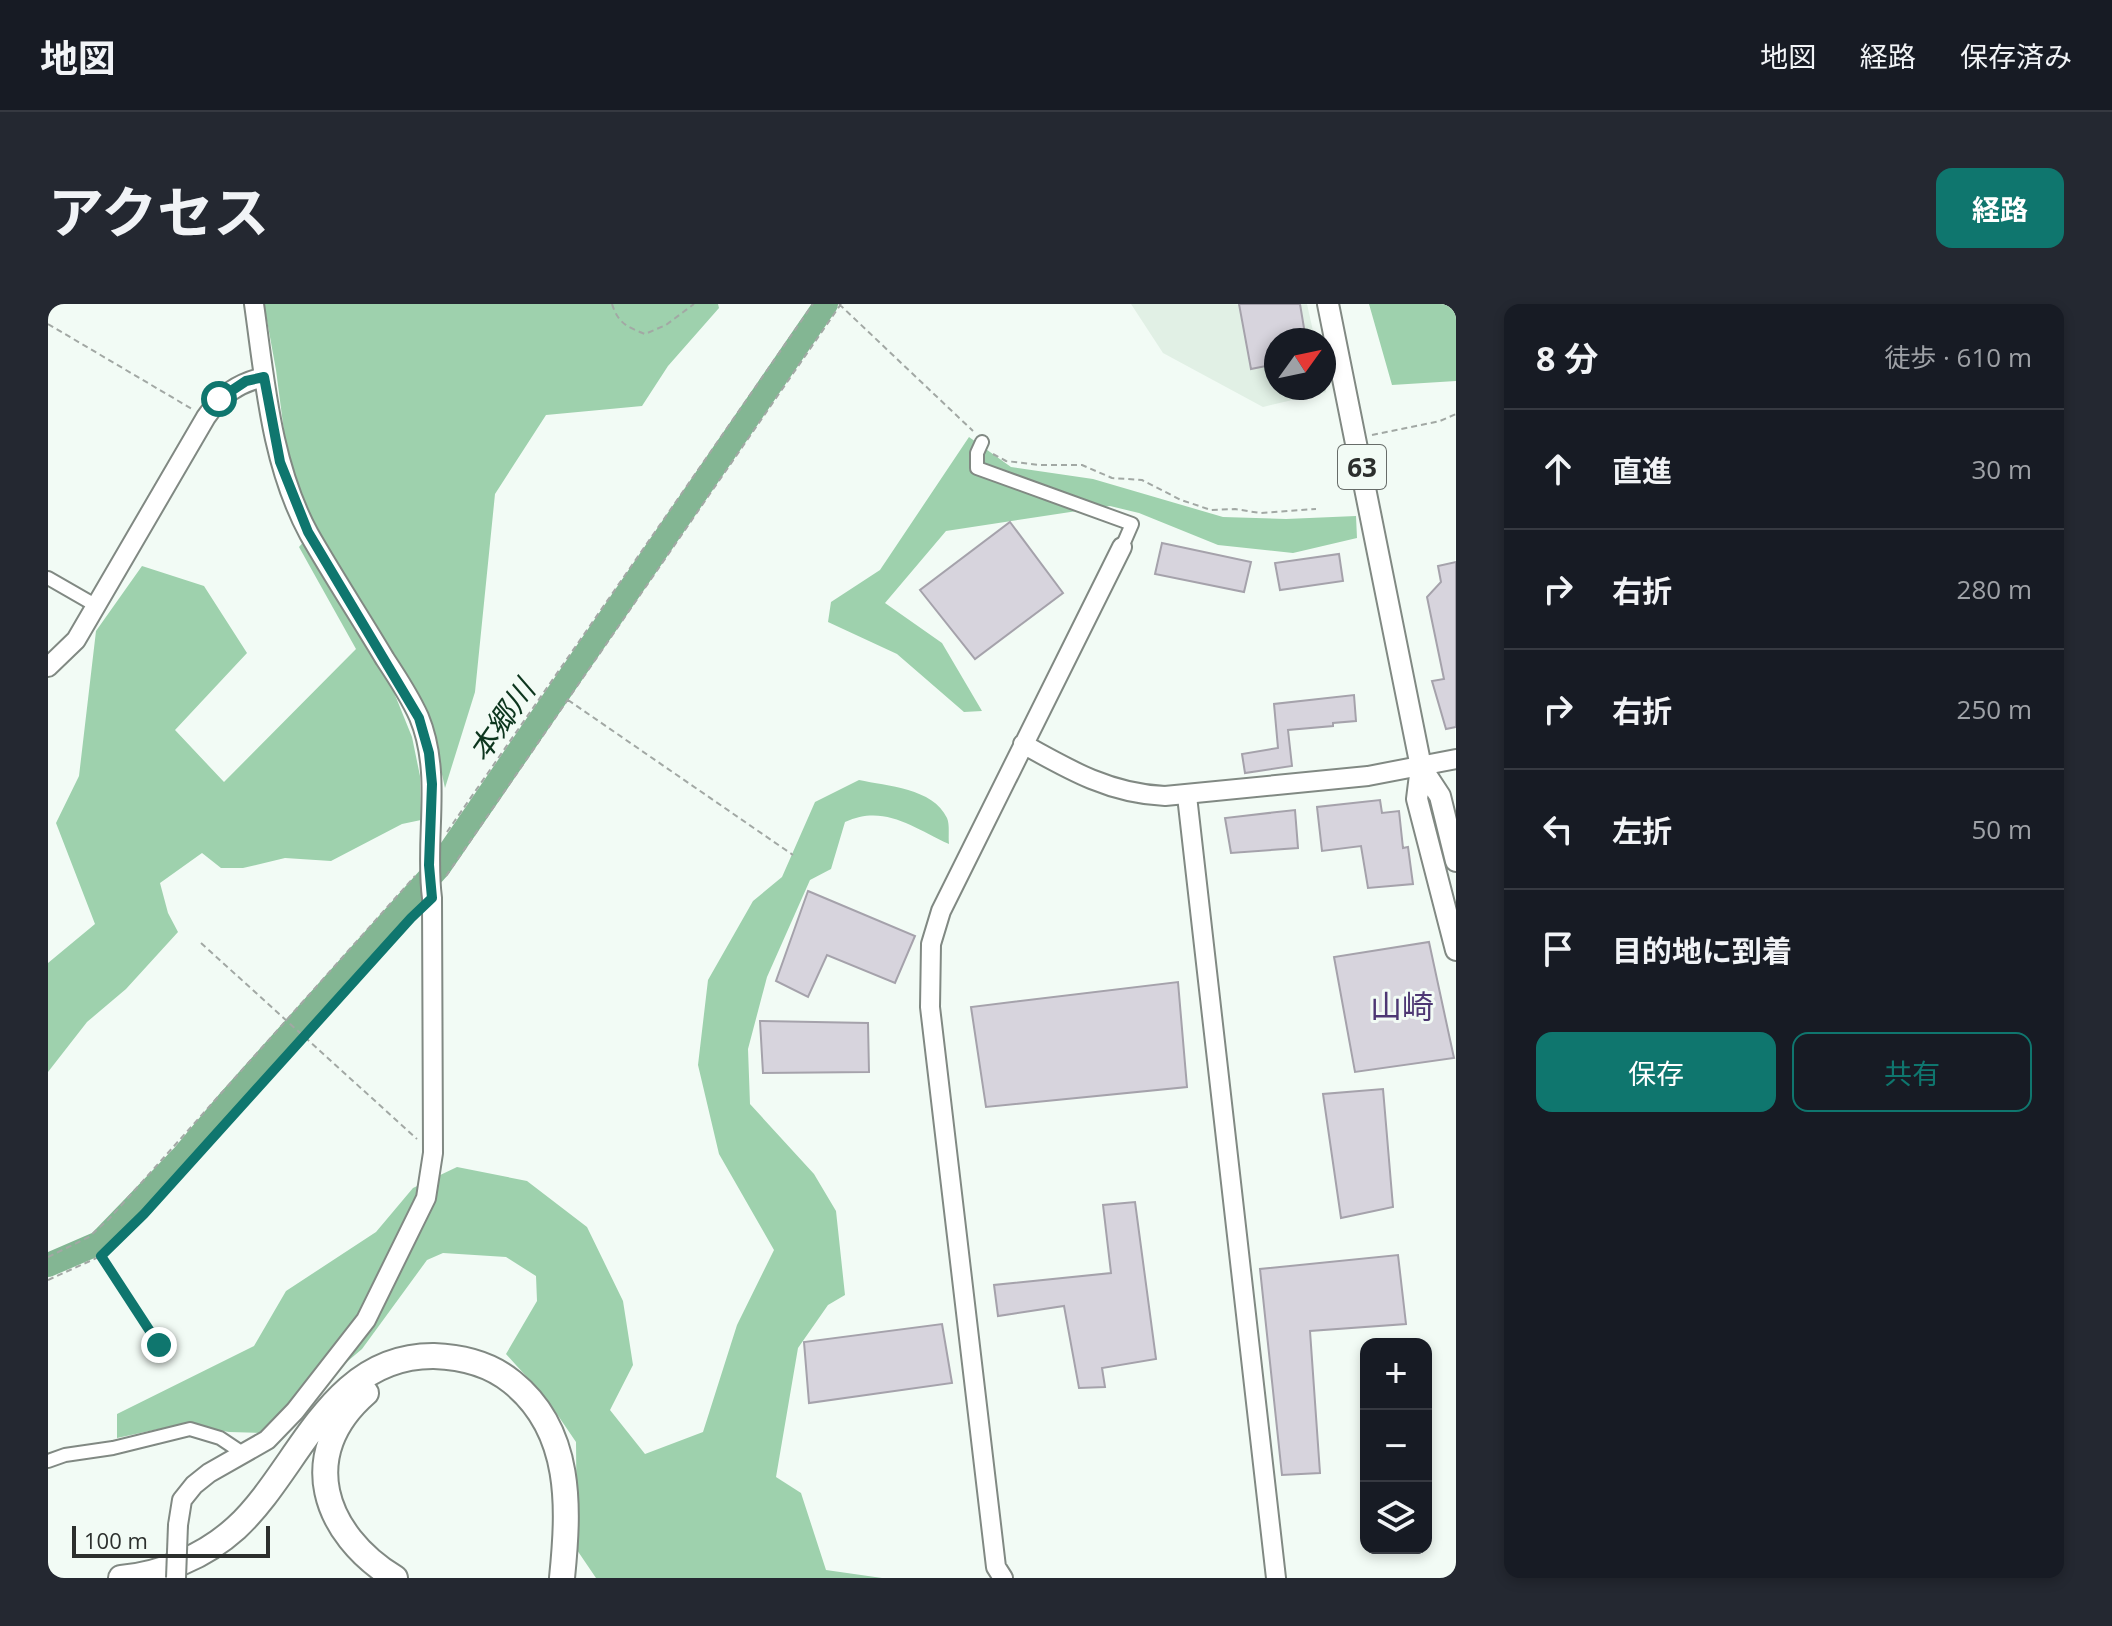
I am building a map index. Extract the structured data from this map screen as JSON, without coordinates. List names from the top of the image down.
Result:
{
  "streets": {
    "main road": ["63"]
  },
  "districts": ["山崎"],
  "water": ["本郷川"],
  "scale_bar": "100 m",
  "north": "top right",
  "page": {
    "header": "地図",
    "nav": ["地図", "経路", "保存済み"],
    "title": "アクセス",
    "buttons": [
      "経路",
      ["保存", "共有"]
    ],
    "heading": ["8 分", "徒歩 · 610 m"],
    "list": [
      ["直進", "30 m"],
      ["右折", "280 m"],
      ["右折", "250 m"],
      ["左折", "50 m"],
      "目的地に到着"
    ],
    "map_buttons": ["+", "−"],
    "scale": "100 m"
  }
}
